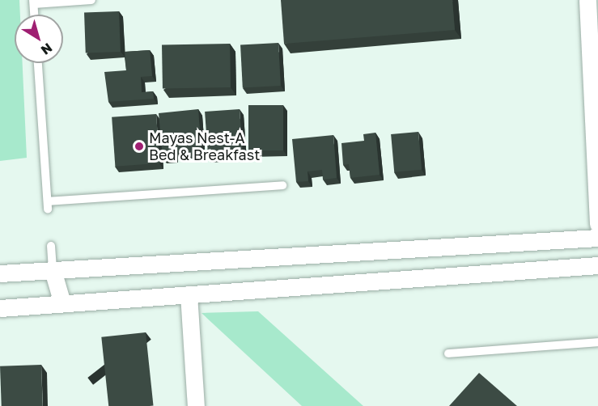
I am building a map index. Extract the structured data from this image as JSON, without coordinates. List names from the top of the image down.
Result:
{
  "places": ["Mayas Nest-A Bed & Breakfast"],
  "north": "bottom right"
}
